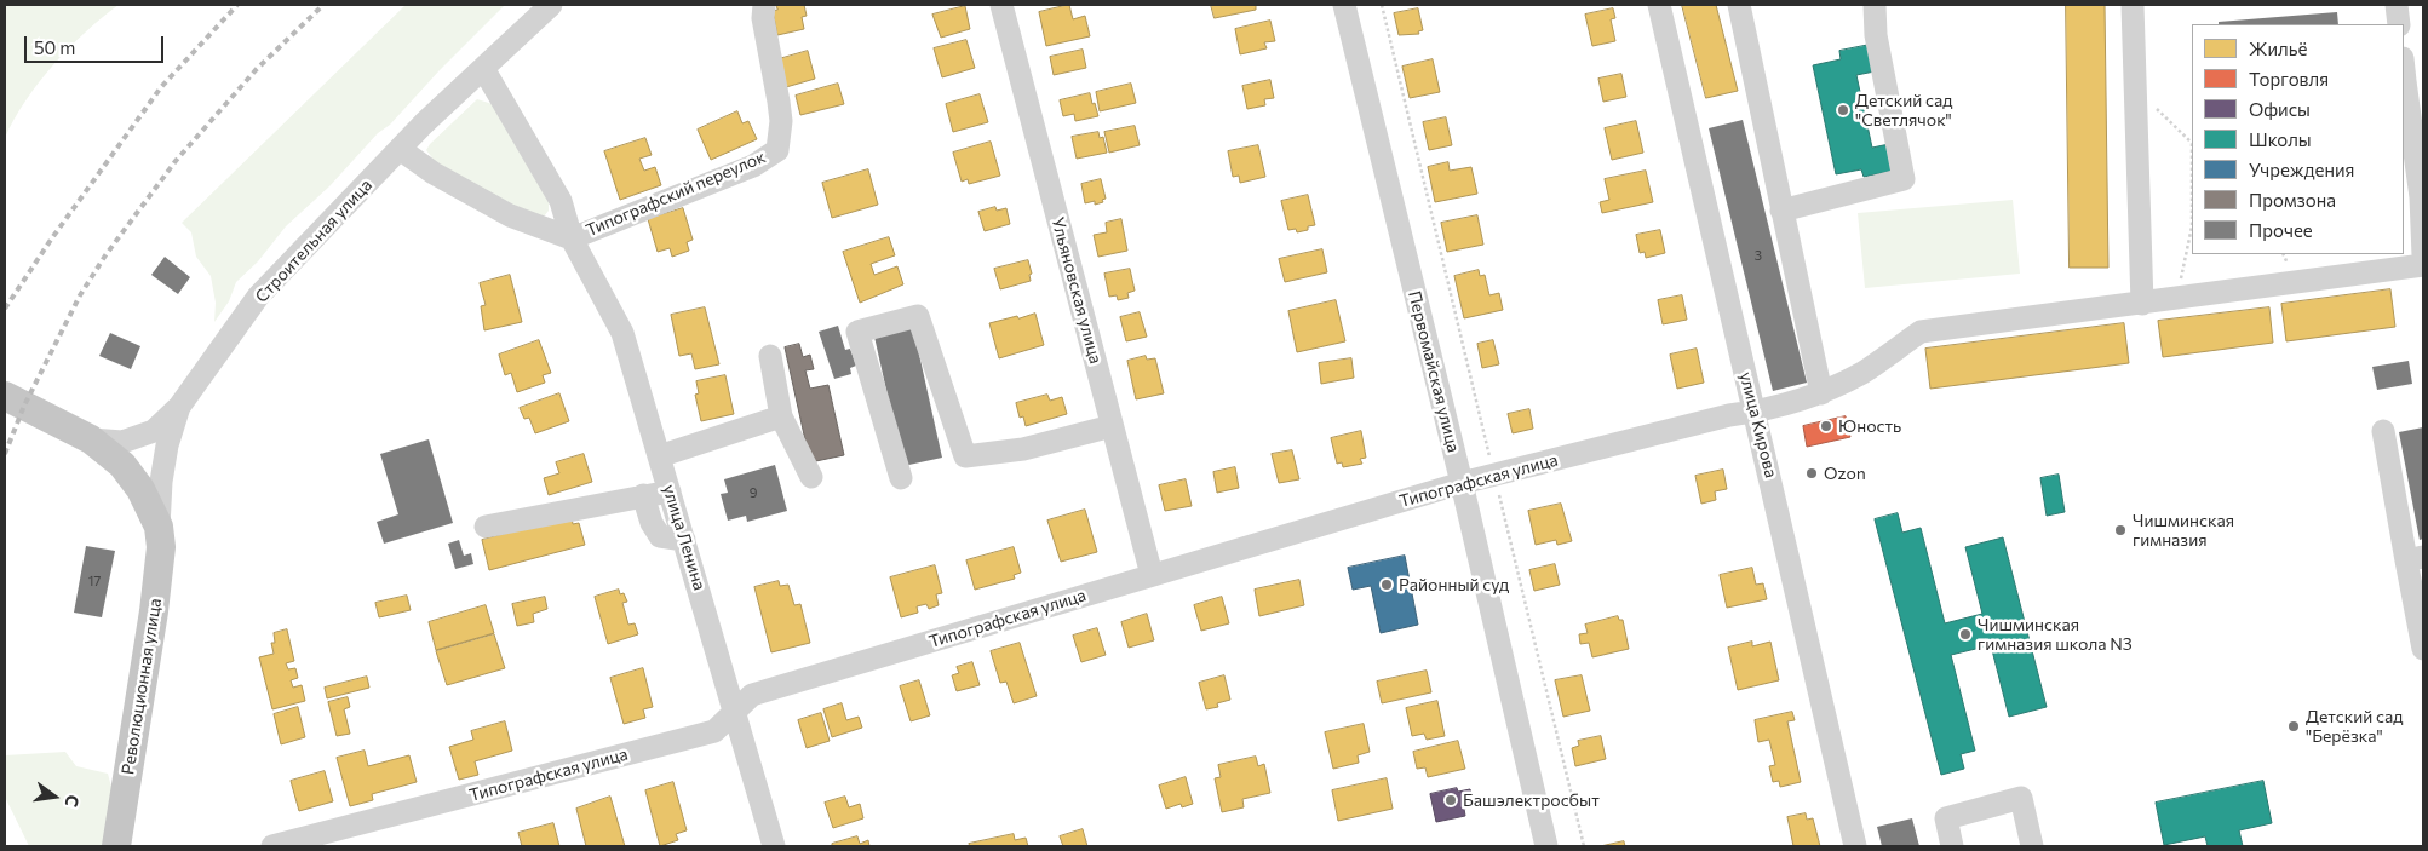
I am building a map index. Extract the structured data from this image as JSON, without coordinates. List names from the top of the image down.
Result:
{
  "streets": {
    "main road": ["Революционная улица"],
    "street": [
      "Типографский переулок",
      "Строительная улица",
      "Ульяновская улица",
      "Первомайская улица",
      "улица Кирова",
      "Типографская улица",
      "улица Ленина"
    ]
  },
  "crossings": [
    ["Типографский переулок", "улица Ленина"],
    ["Строительная улица", "улица Ленина"],
    ["Строительная улица", "Революционная улица"],
    ["Ульяновская улица", "Типографская улица"],
    ["Первомайская улица", "Типографская улица"],
    ["улица Кирова", "Типографская улица"],
    ["Типографская улица", "улица Ленина"]
  ],
  "places": [
    "Детский сад \"Светлячок\"",
    "Юность",
    "Ozon",
    "Чишминская гимназия",
    "Районный суд",
    "Чишминская гимназия школа N3",
    "Детский сад \"Берёзка\"",
    "Башэлектросбыт"
  ],
  "house_numbers": ["3", "9", "17"],
  "legend": [
    "Жильё",
    "Торговля",
    "Офисы",
    "Школы",
    "Учреждения",
    "Промзона",
    "Прочее"
  ],
  "scale_bar": "50 m",
  "north": "right"
}
